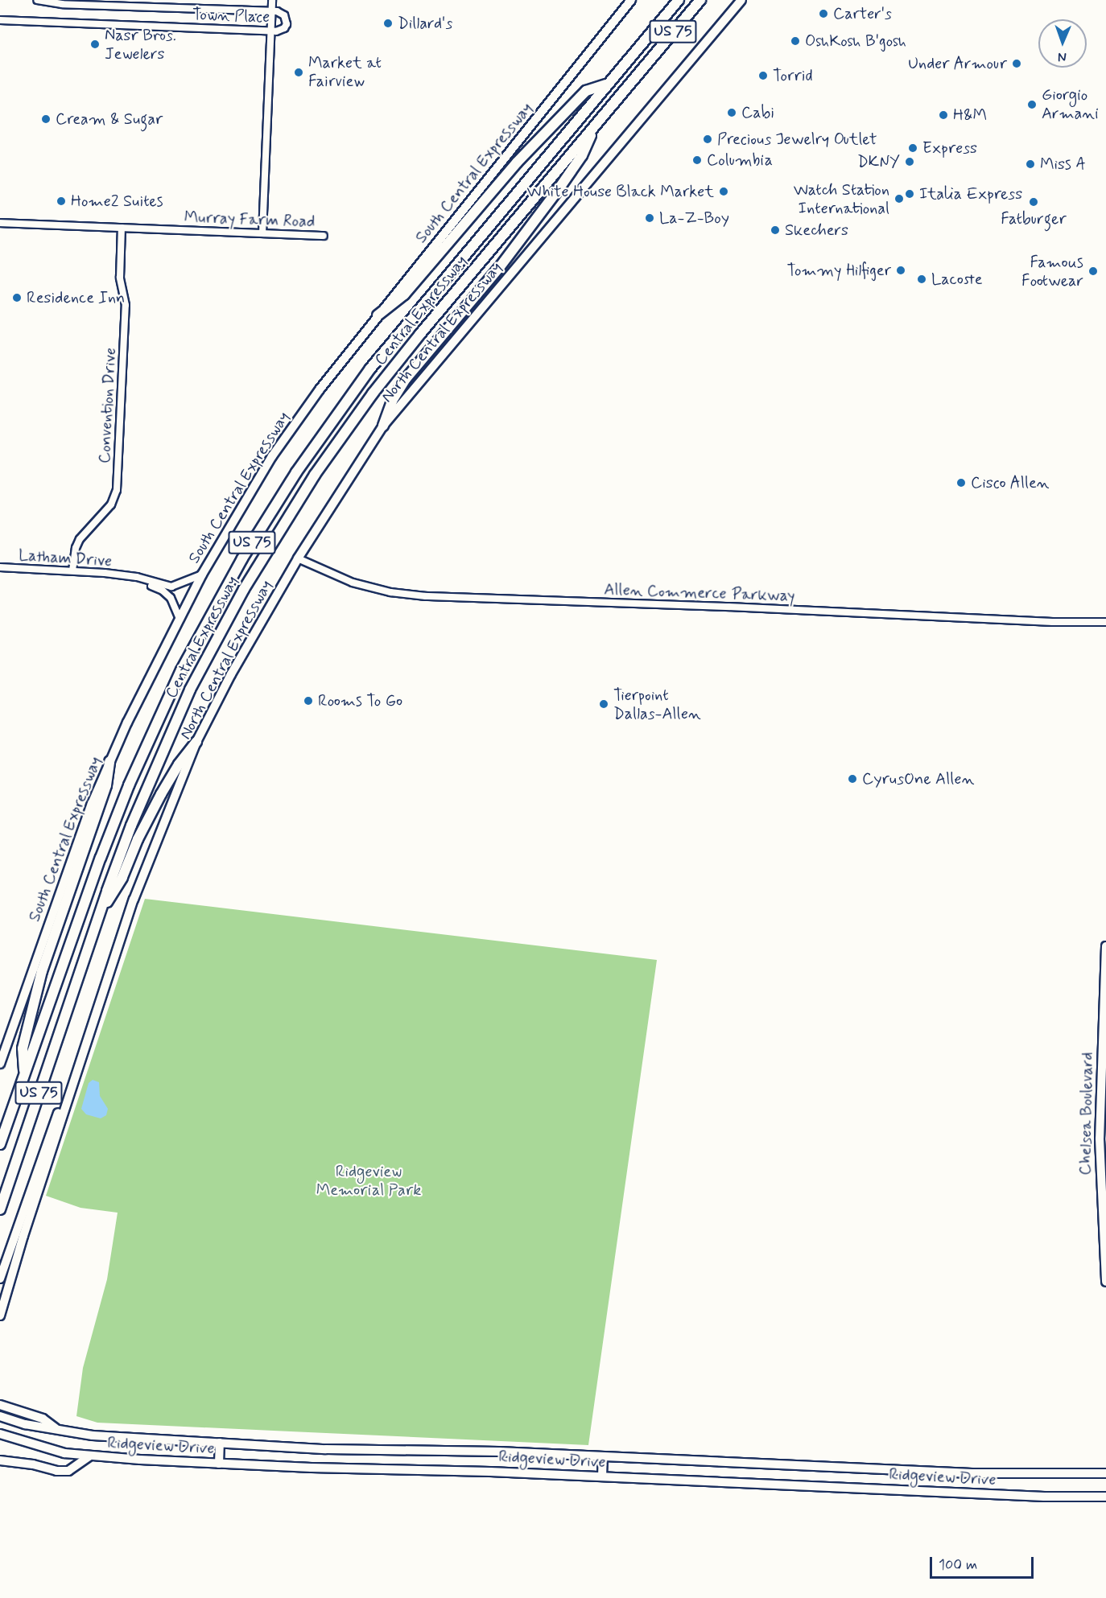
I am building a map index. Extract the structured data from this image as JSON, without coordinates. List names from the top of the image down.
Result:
{
  "streets": {
    "highway": ["US 75", "Central Expressway"],
    "main road": [
      "South Central Expressway",
      "North Central Expressway",
      "Chelsea Boulevard",
      "Ridgeview Drive"
    ],
    "street": [
      "Town Place",
      "Murray Farm Road",
      "Convention Drive",
      "Latham Drive",
      "Allen Commerce Parkway"
    ]
  },
  "crossings": [
    ["South Central Expressway", "Latham Drive"],
    ["Murray Farm Road", "Convention Drive"],
    ["North Central Expressway", "Allen Commerce Parkway"],
    ["Convention Drive", "Latham Drive"]
  ],
  "parks": ["Ridgeview Memorial Park"],
  "places": [
    "Carter's",
    "Dillard's",
    "OshKosh B'gosh",
    "Nasr Bros. Jewelers",
    "Under Armour",
    "Market at Fairview",
    "Torrid",
    "Giorgio Armani",
    "Cabi",
    "H&M",
    "Cream & Sugar",
    "Precious Jewelry Outlet",
    "Express",
    "Columbia",
    "DKNY",
    "Miss A",
    "White House Black Market",
    "Italia Express",
    "Watch Station International",
    "Home2 Suites",
    "Fatburger",
    "La-Z-Boy",
    "Skechers",
    "Tommy Hilfiger",
    "Famous Footwear",
    "Lacoste",
    "Residence Inn",
    "Cisco Allen",
    "Rooms To Go",
    "Tierpoint Dallas-Allen",
    "CyrusOne Allen"
  ],
  "scale_bar": "100 m",
  "north": "bottom"
}
